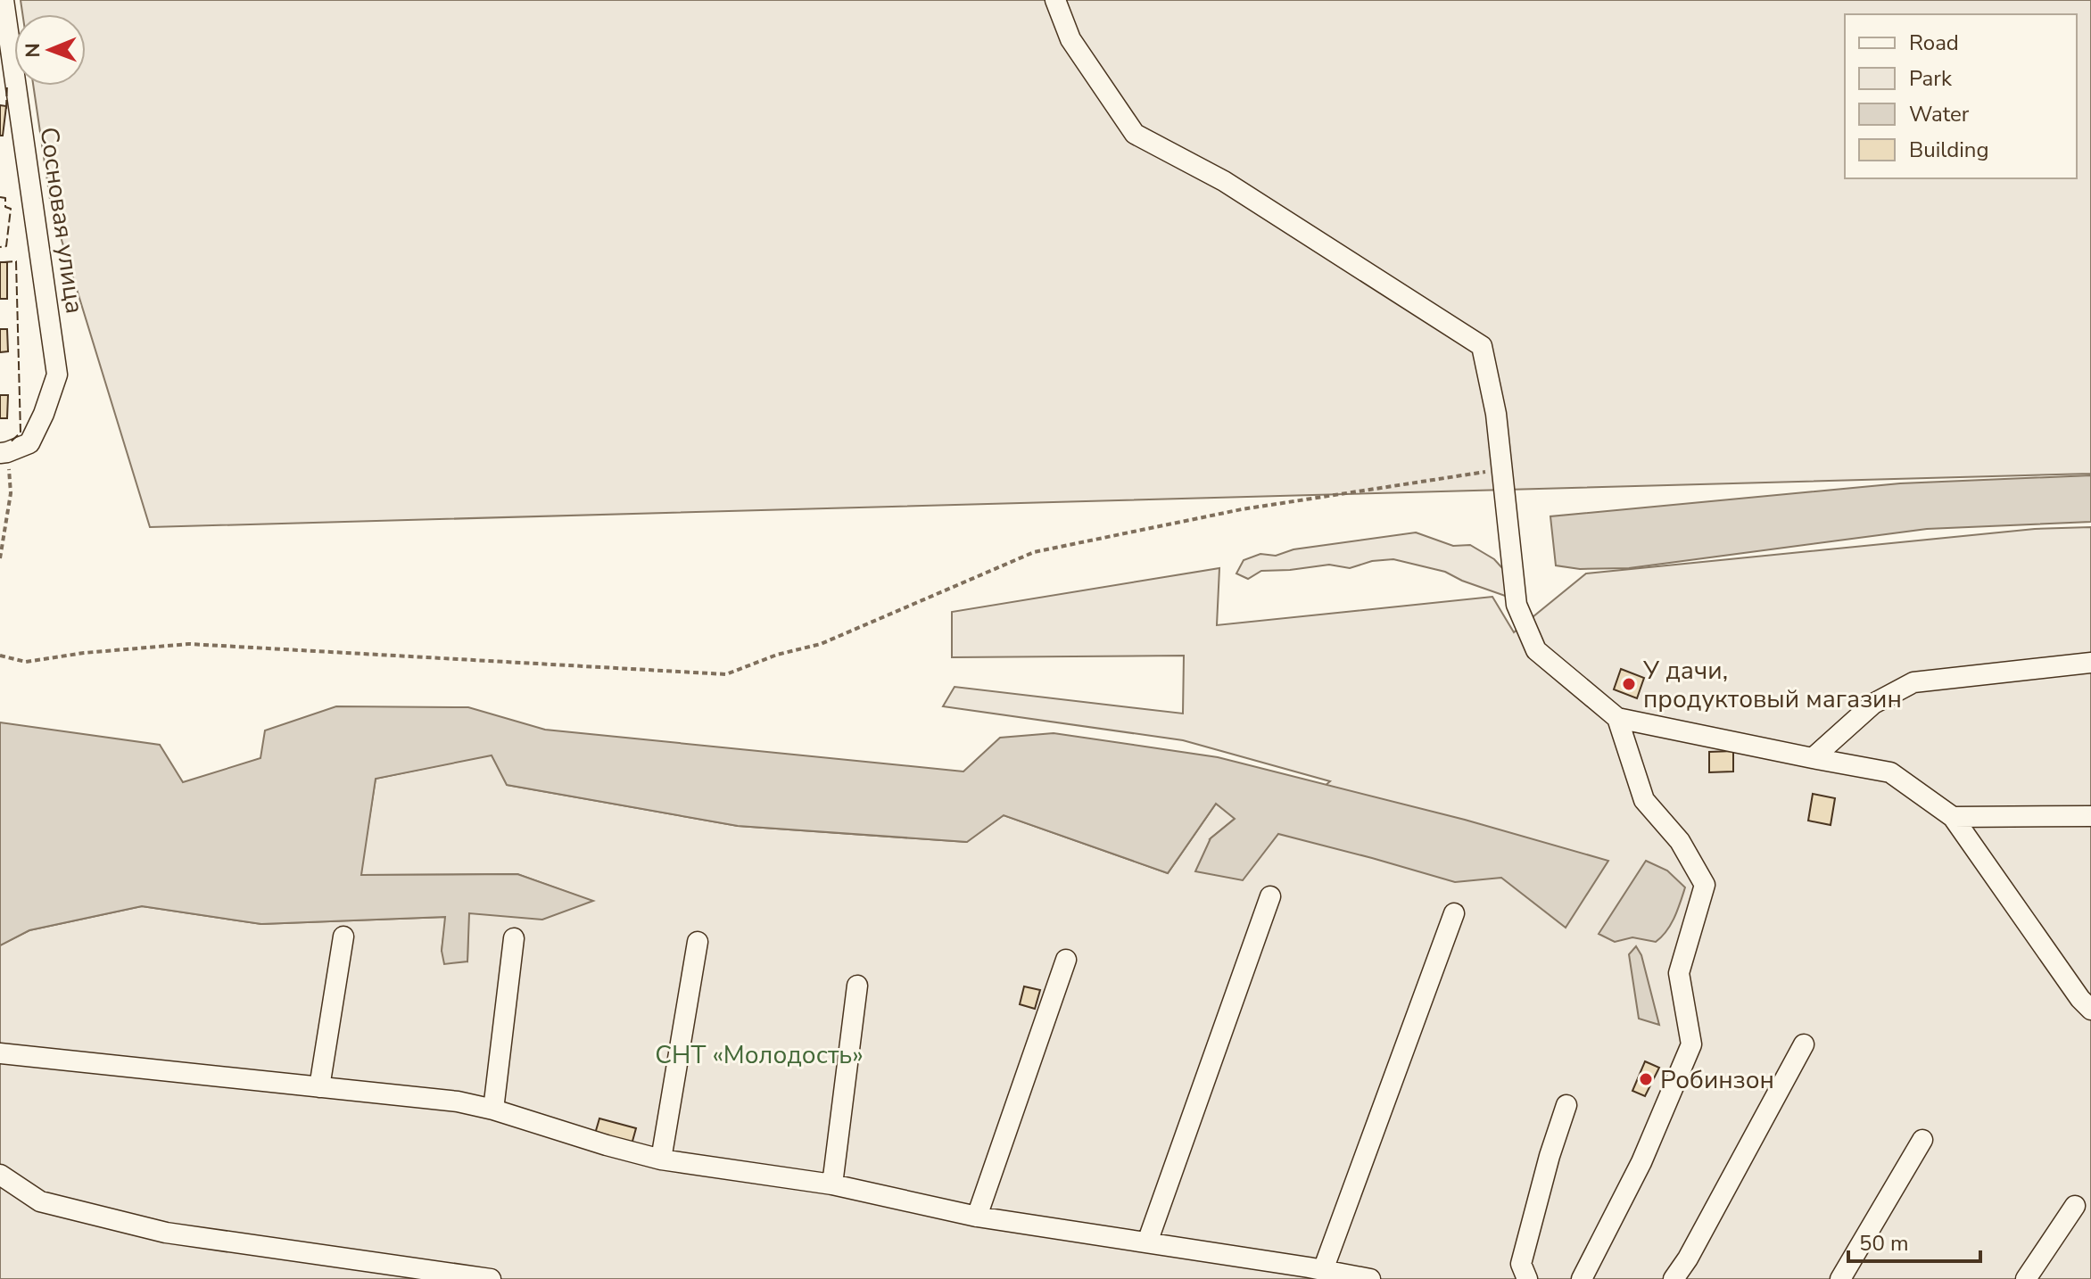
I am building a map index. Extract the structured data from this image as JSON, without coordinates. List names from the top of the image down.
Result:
{
  "streets": {
    "street": ["Сосновая улица"]
  },
  "parks": ["СНТ «Молодость»"],
  "places": ["У дачи, продуктовый магазин", "Робинзон"],
  "legend": [
    "Road",
    "Park",
    "Water",
    "Building"
  ],
  "scale_bar": "50 m",
  "north": "left"
}
